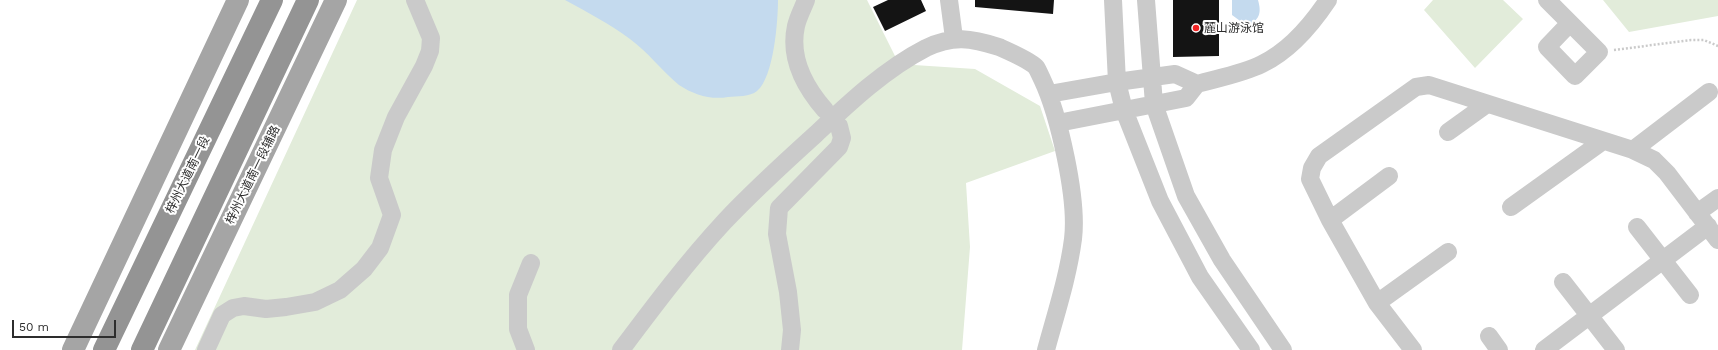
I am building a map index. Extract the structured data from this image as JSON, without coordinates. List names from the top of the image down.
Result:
{
  "streets": {
    "highway": ["梓州大道南一段"],
    "main road": ["梓州大道南一段辅路"]
  },
  "places": ["麓山游泳馆"],
  "scale_bar": "50 m"
}
